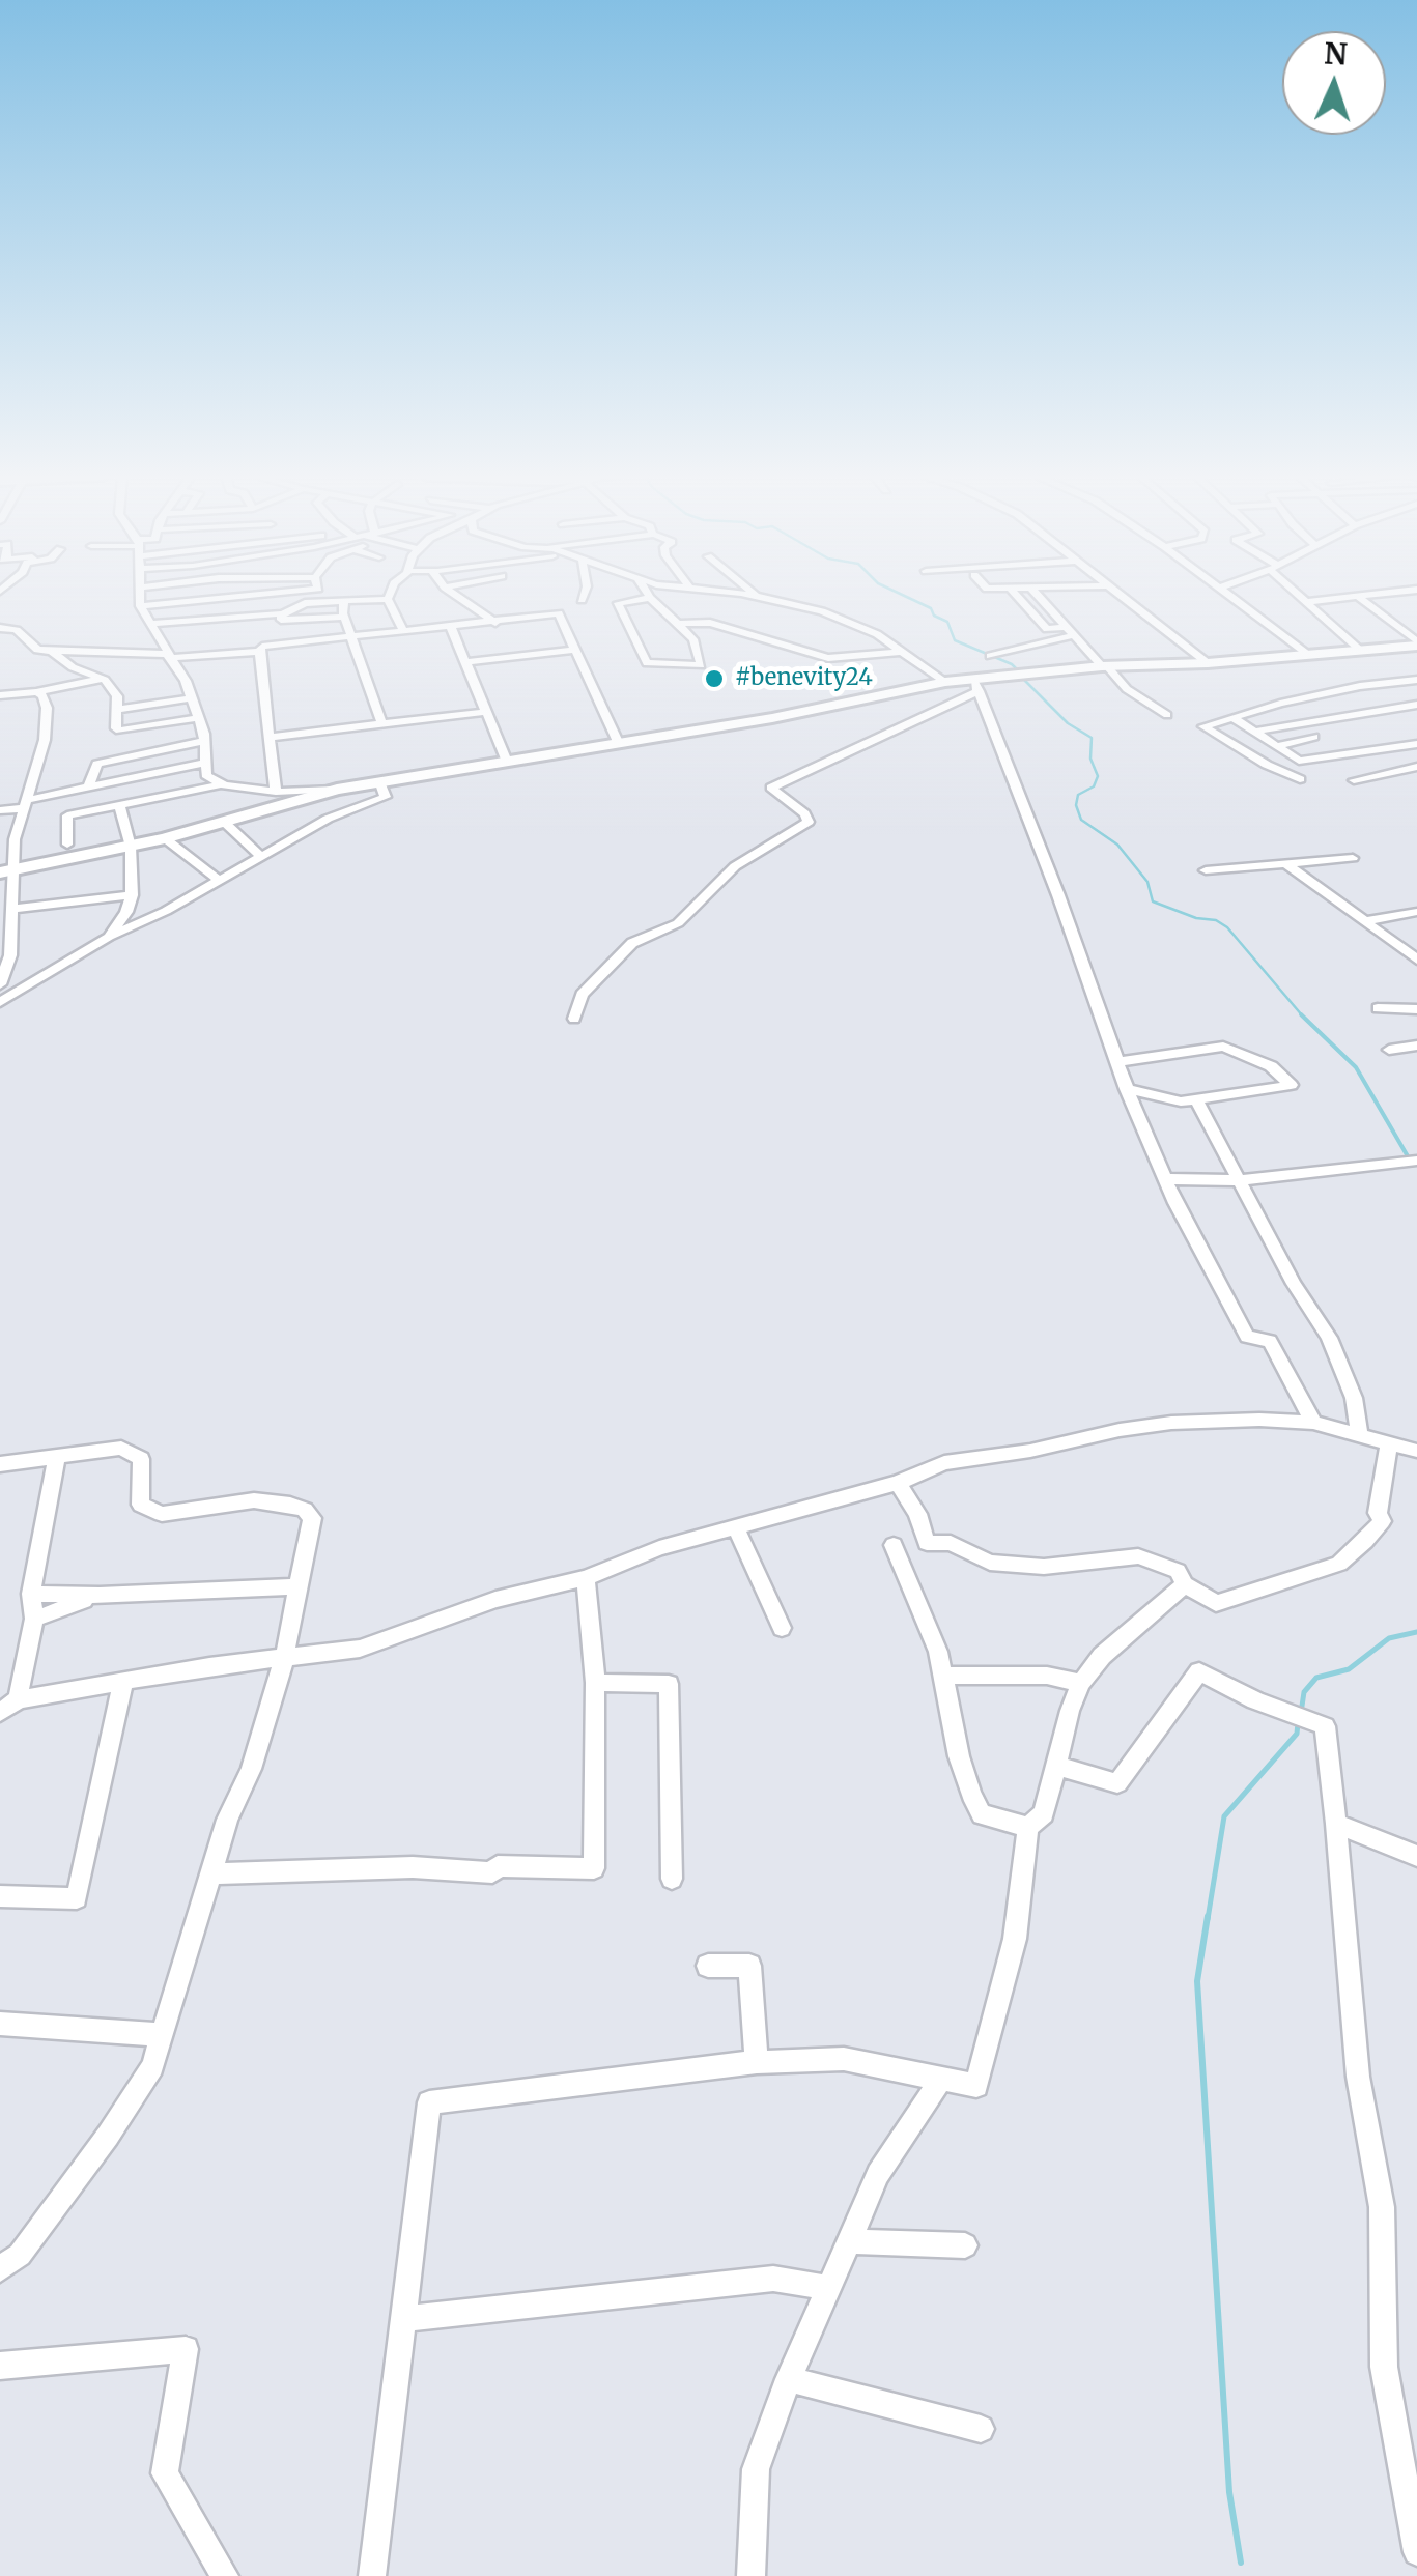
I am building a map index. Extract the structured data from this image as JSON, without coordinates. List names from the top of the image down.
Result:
{
  "places": ["#benevity24"],
  "north": "top"
}
